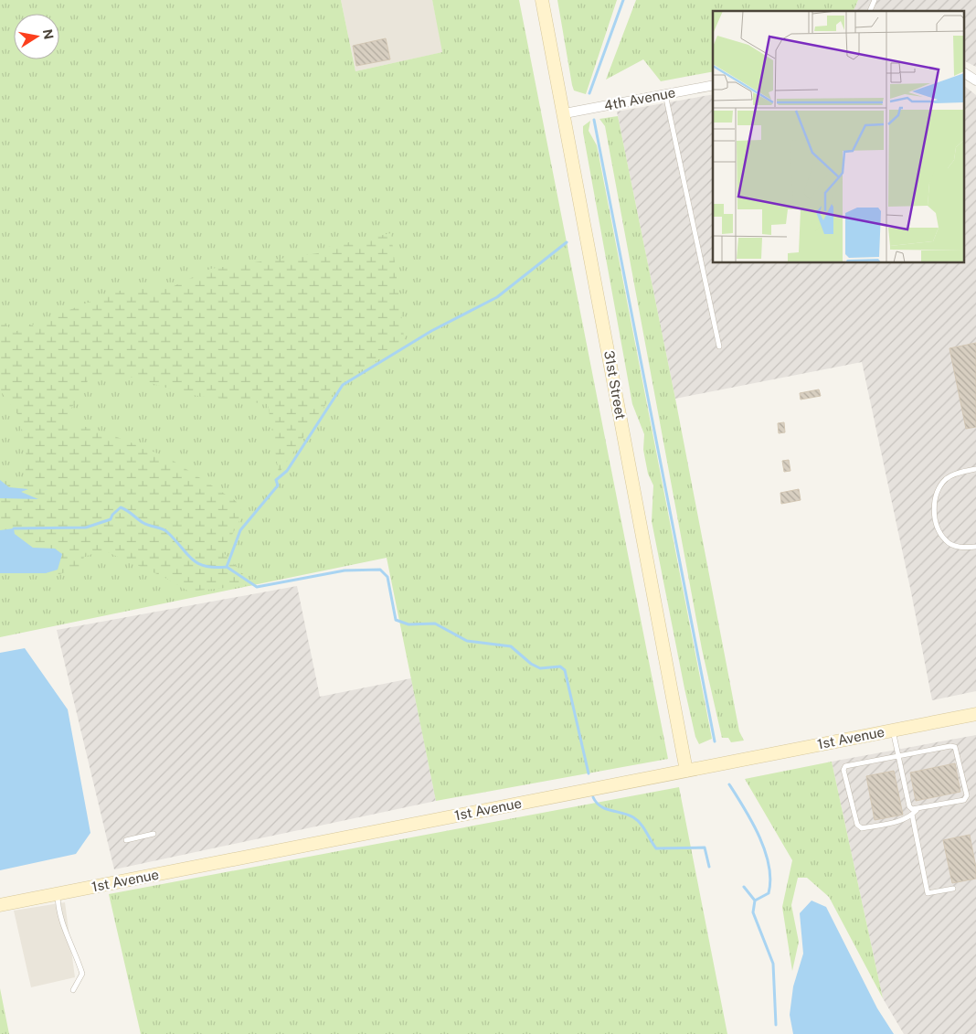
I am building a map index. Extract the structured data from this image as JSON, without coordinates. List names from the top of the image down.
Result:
{
  "streets": {
    "main road": ["31st Street", "1st Avenue"],
    "street": ["4th Avenue"]
  },
  "crossings": [
    ["4th Avenue", "31st Street"],
    ["31st Street", "1st Avenue"]
  ],
  "north": "right"
}
